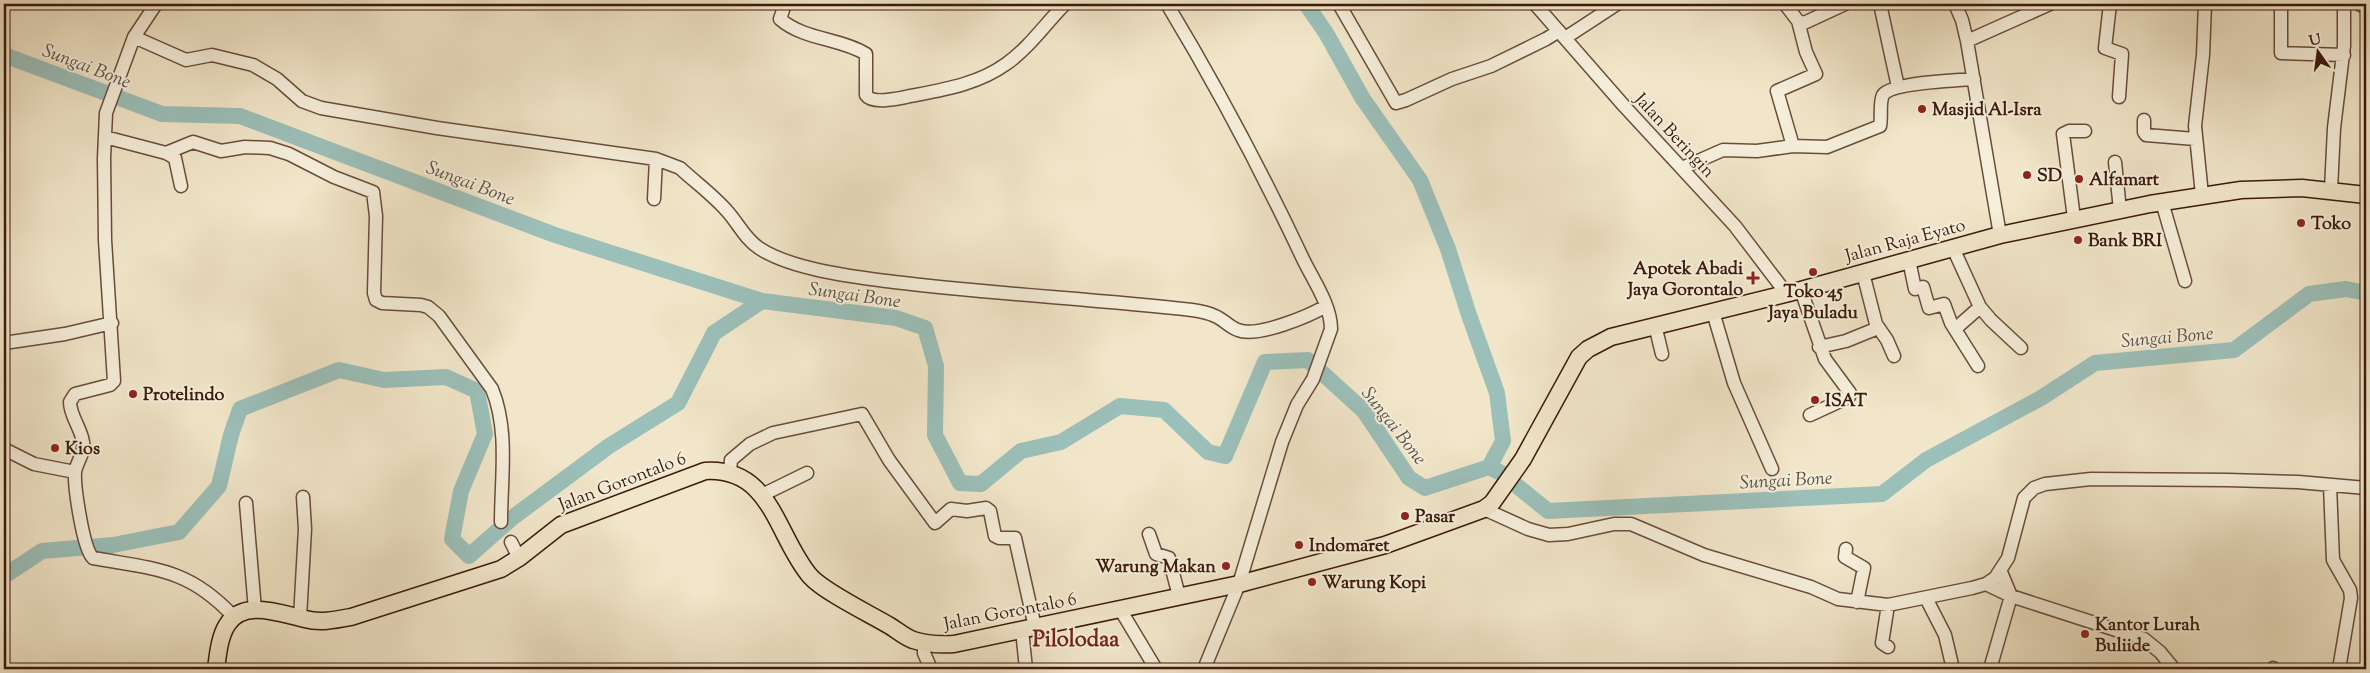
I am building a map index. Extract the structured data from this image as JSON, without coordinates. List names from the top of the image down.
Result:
{
  "streets": {
    "main road": ["Jalan Raja Eyato", "Jalan Gorontalo 6"],
    "street": ["Jalan Beringin"]
  },
  "crossings": [
    ["Jalan Beringin", "Jalan Raja Eyato"],
    ["Jalan Raja Eyato", "Jalan Gorontalo 6"]
  ],
  "districts": ["Pilolodaa"],
  "water": ["Sungai Bone"],
  "places": {
    "other": [
      "Masjid Al-Isra",
      "SD",
      "Alfamart",
      "Toko",
      "Bank BRI",
      "Toko 45 Jaya Buladu",
      "Protelindo",
      "ISAT",
      "Kios",
      "Pasar",
      "Indomaret",
      "Warung Makan",
      "Warung Kopi",
      "Kantor Lurah Buliide"
    ],
    "health": ["Apotek Abadi Jaya Gorontalo"]
  },
  "north": "top"
}
